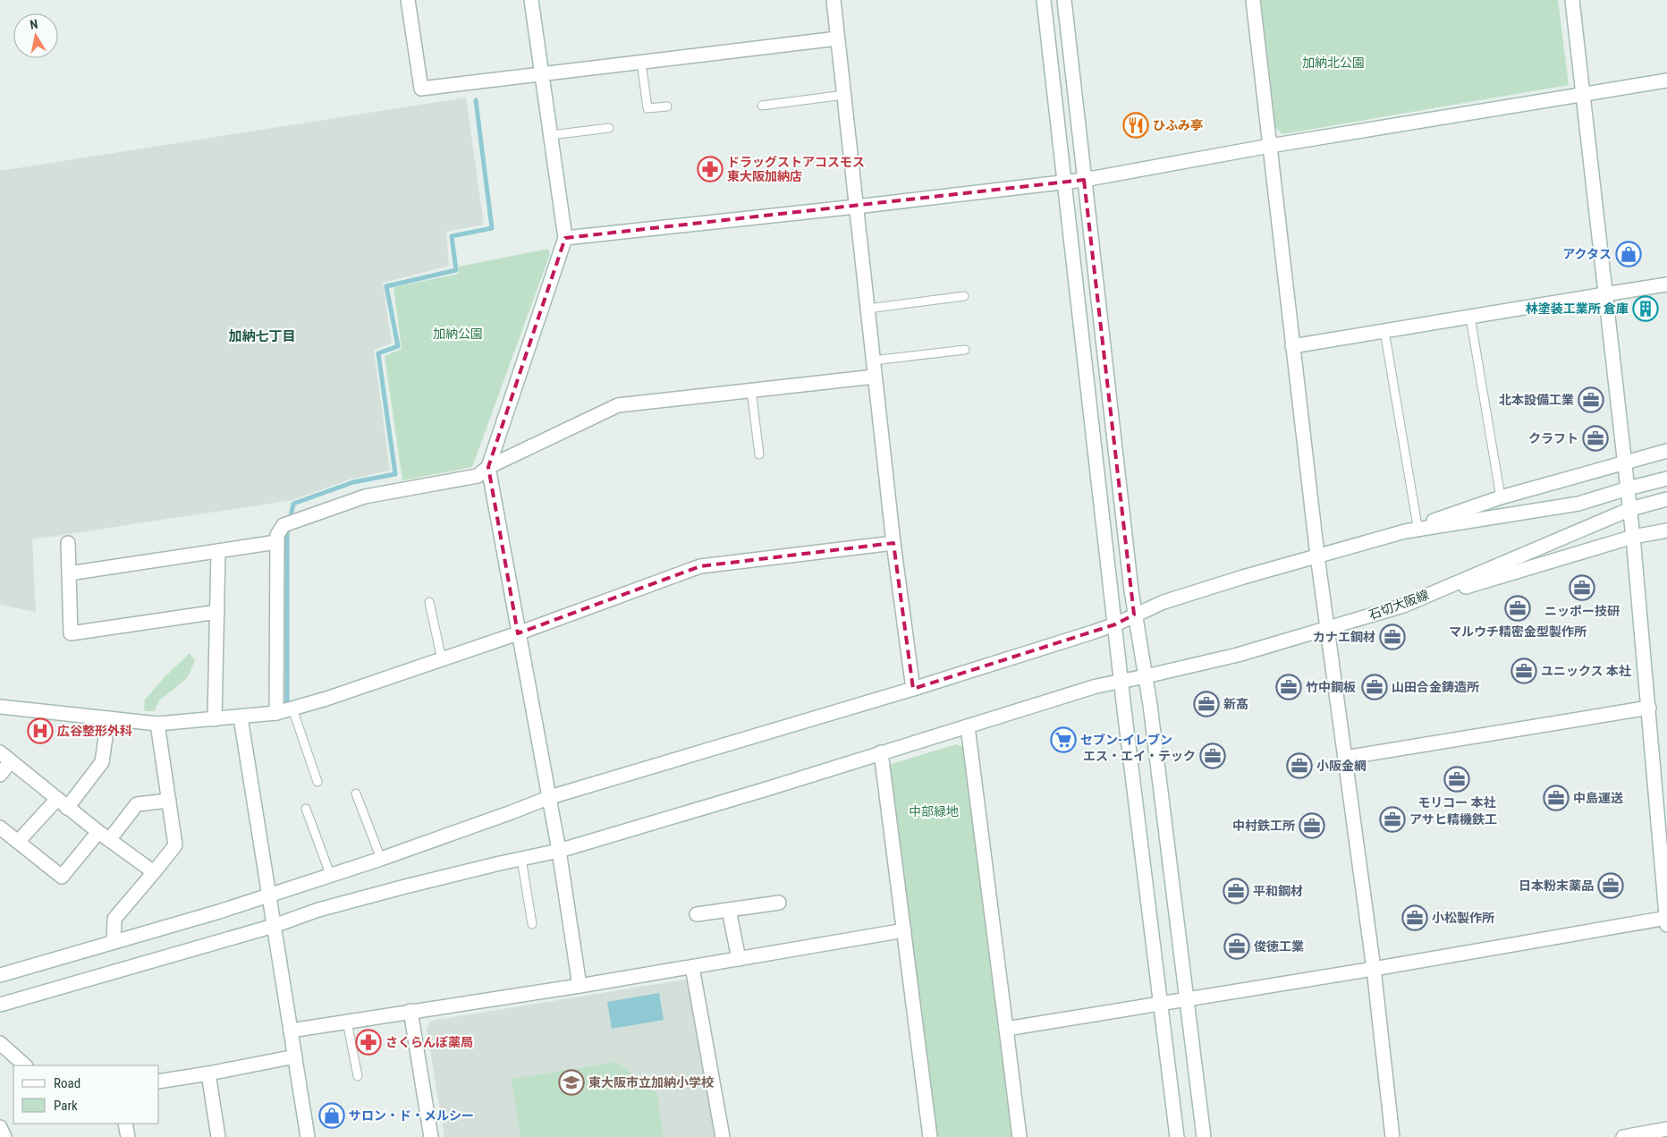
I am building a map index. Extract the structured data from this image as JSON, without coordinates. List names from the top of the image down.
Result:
{
  "streets": {
    "street": ["石切大阪線"]
  },
  "districts": ["加納七丁目"],
  "parks": ["加納北公園", "加納公園", "中部緑地"],
  "places": {
    "restaurant": ["ひふみ亭"],
    "pharmacy": ["ドラッグストアコスモス 東大阪加納店", "さくらんぼ薬局"],
    "shop": ["アクタス", "サロン・ド・メルシー"],
    "building": ["林塗装工業所 倉庫"],
    "office": [
      "北本設備工業",
      "クラフト",
      "ニッポー技研",
      "マルウチ精密金型製作所",
      "カナエ鋼材",
      "ユニックス 本社",
      "竹中鋼板",
      "山田合金鋳造所",
      "新髙",
      "エス・エイ・テック",
      "小阪金網",
      "モリコー 本社",
      "中島運送",
      "アサヒ精機鉄工",
      "中村鉄工所",
      "日本粉末薬品",
      "平和鋼材",
      "小松製作所",
      "俊徳工業"
    ],
    "hospital": ["広谷整形外科"],
    "supermarket": ["セブン-イレブン"],
    "school or university": ["東大阪市立加納小学校"]
  },
  "legend": ["Road", "Park"],
  "north": "top"
}
